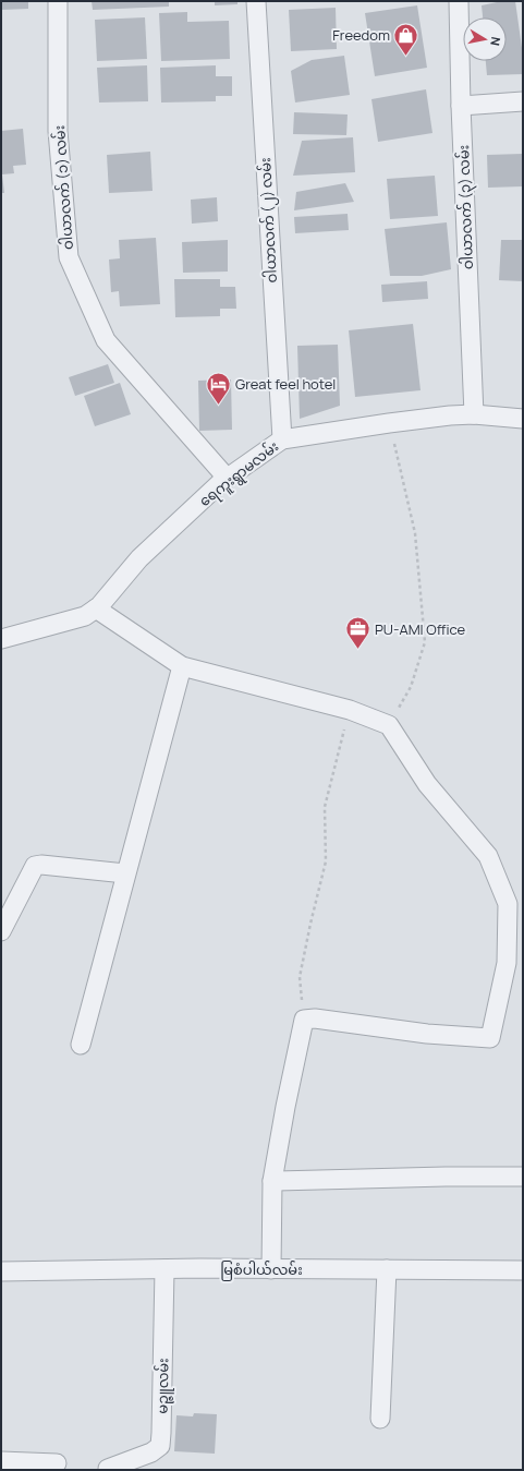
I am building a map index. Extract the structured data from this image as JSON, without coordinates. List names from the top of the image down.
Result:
{
  "streets": {
    "street": [
      "ဝါယာလက် (၁) လမ်း",
      "ဝါယာလက် (၃) လမ်း",
      "ဝါယာလက် (၂) လမ်း",
      "ရေကူးရွာမလမ်း",
      "မြစံပါယ်လမ်း",
      "မဉ္ဇူလမ်း"
    ]
  },
  "crossings": [
    ["ဝါယာလက် (၁) လမ်း", "ရေကူးရွာမလမ်း"],
    ["ဝါယာလက် (၃) လမ်း", "ရေကူးရွာမလမ်း"],
    ["ဝါယာလက် (၂) လမ်း", "ရေကူးရွာမလမ်း"],
    ["မြစံပါယ်လမ်း", "မဉ္ဇူလမ်း"]
  ],
  "places": {
    "shop": ["Freedom"],
    "hotel": ["Great feel hotel"],
    "office": ["PU-AMI Office"]
  },
  "north": "right"
}
